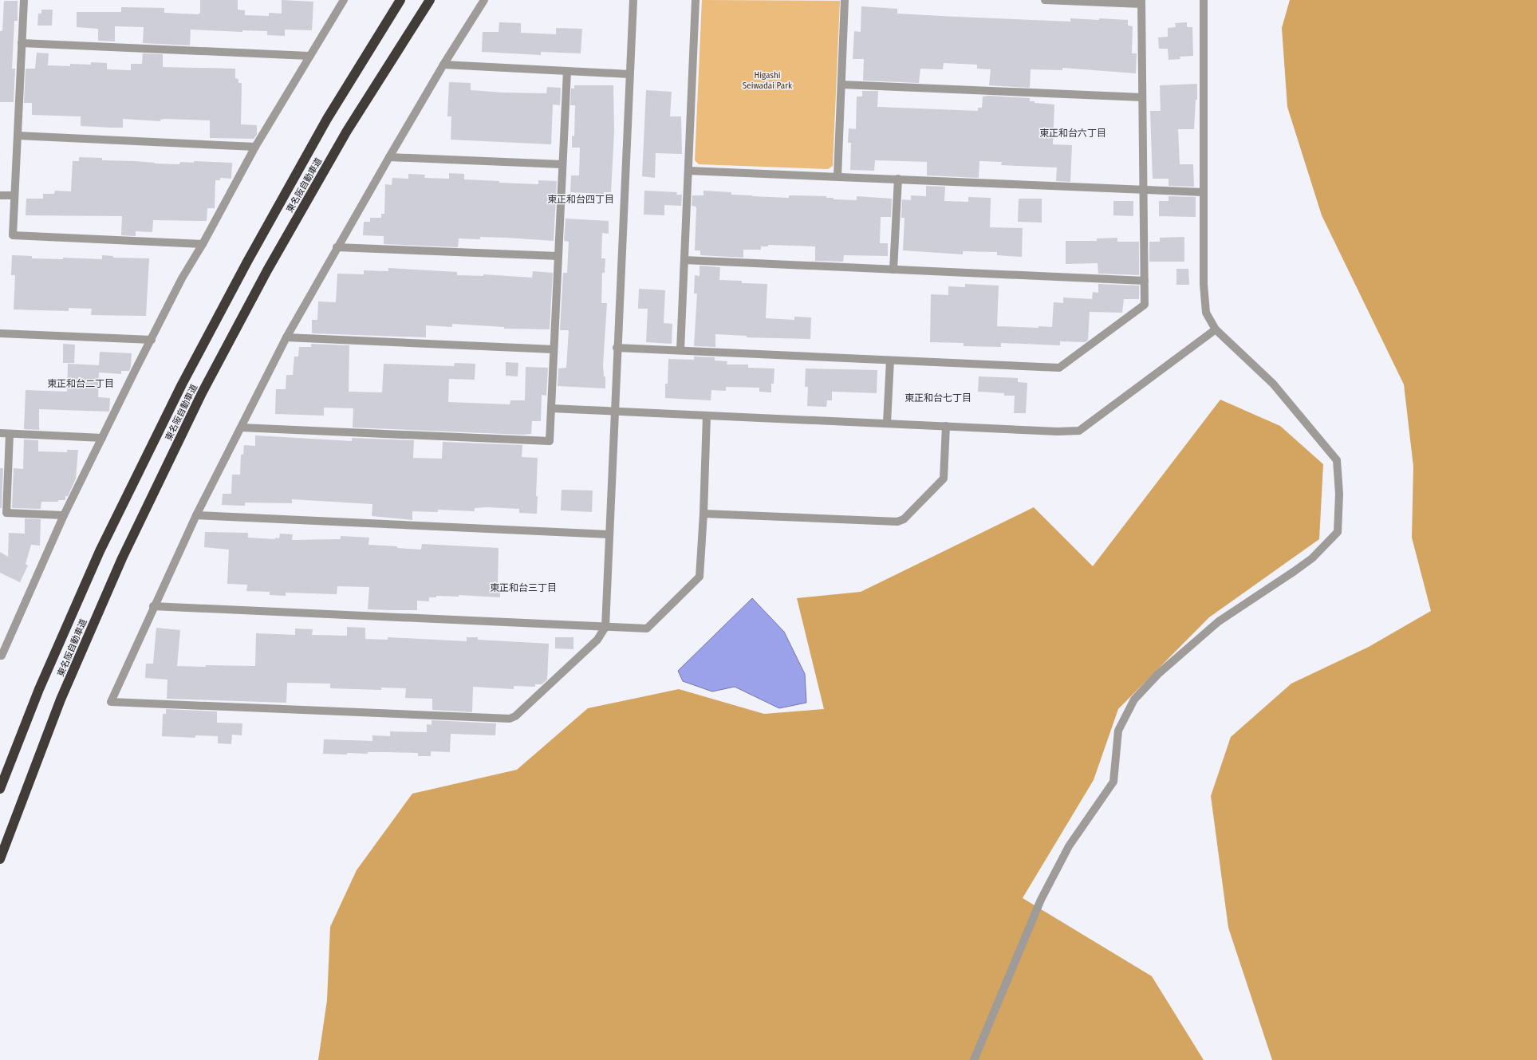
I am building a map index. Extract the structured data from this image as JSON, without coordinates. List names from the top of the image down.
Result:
{
  "streets": {
    "highway": ["東名阪自動車道"]
  },
  "districts": [
    "東正和台六丁目",
    "東正和台四丁目",
    "東正和台二丁目",
    "東正和台七丁目",
    "東正和台三丁目"
  ],
  "parks": ["Higashi Seiwadai Park"]
}
